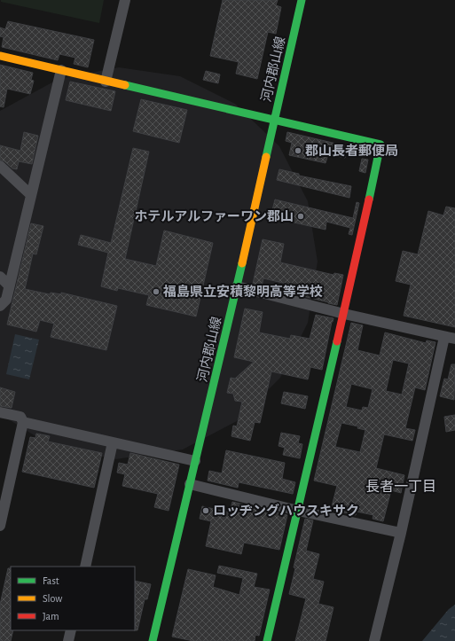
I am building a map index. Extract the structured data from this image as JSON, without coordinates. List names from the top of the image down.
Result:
{
  "streets": {
    "street": ["河内郡山線"]
  },
  "districts": ["長者一丁目"],
  "places": [
    "郡山長者郵便局",
    "ホテルアルファーワン郡山",
    "福島県立安積黎明高等学校",
    "ロッヂングハウスキサク"
  ],
  "legend": ["Fast", "Slow", "Jam"]
}
